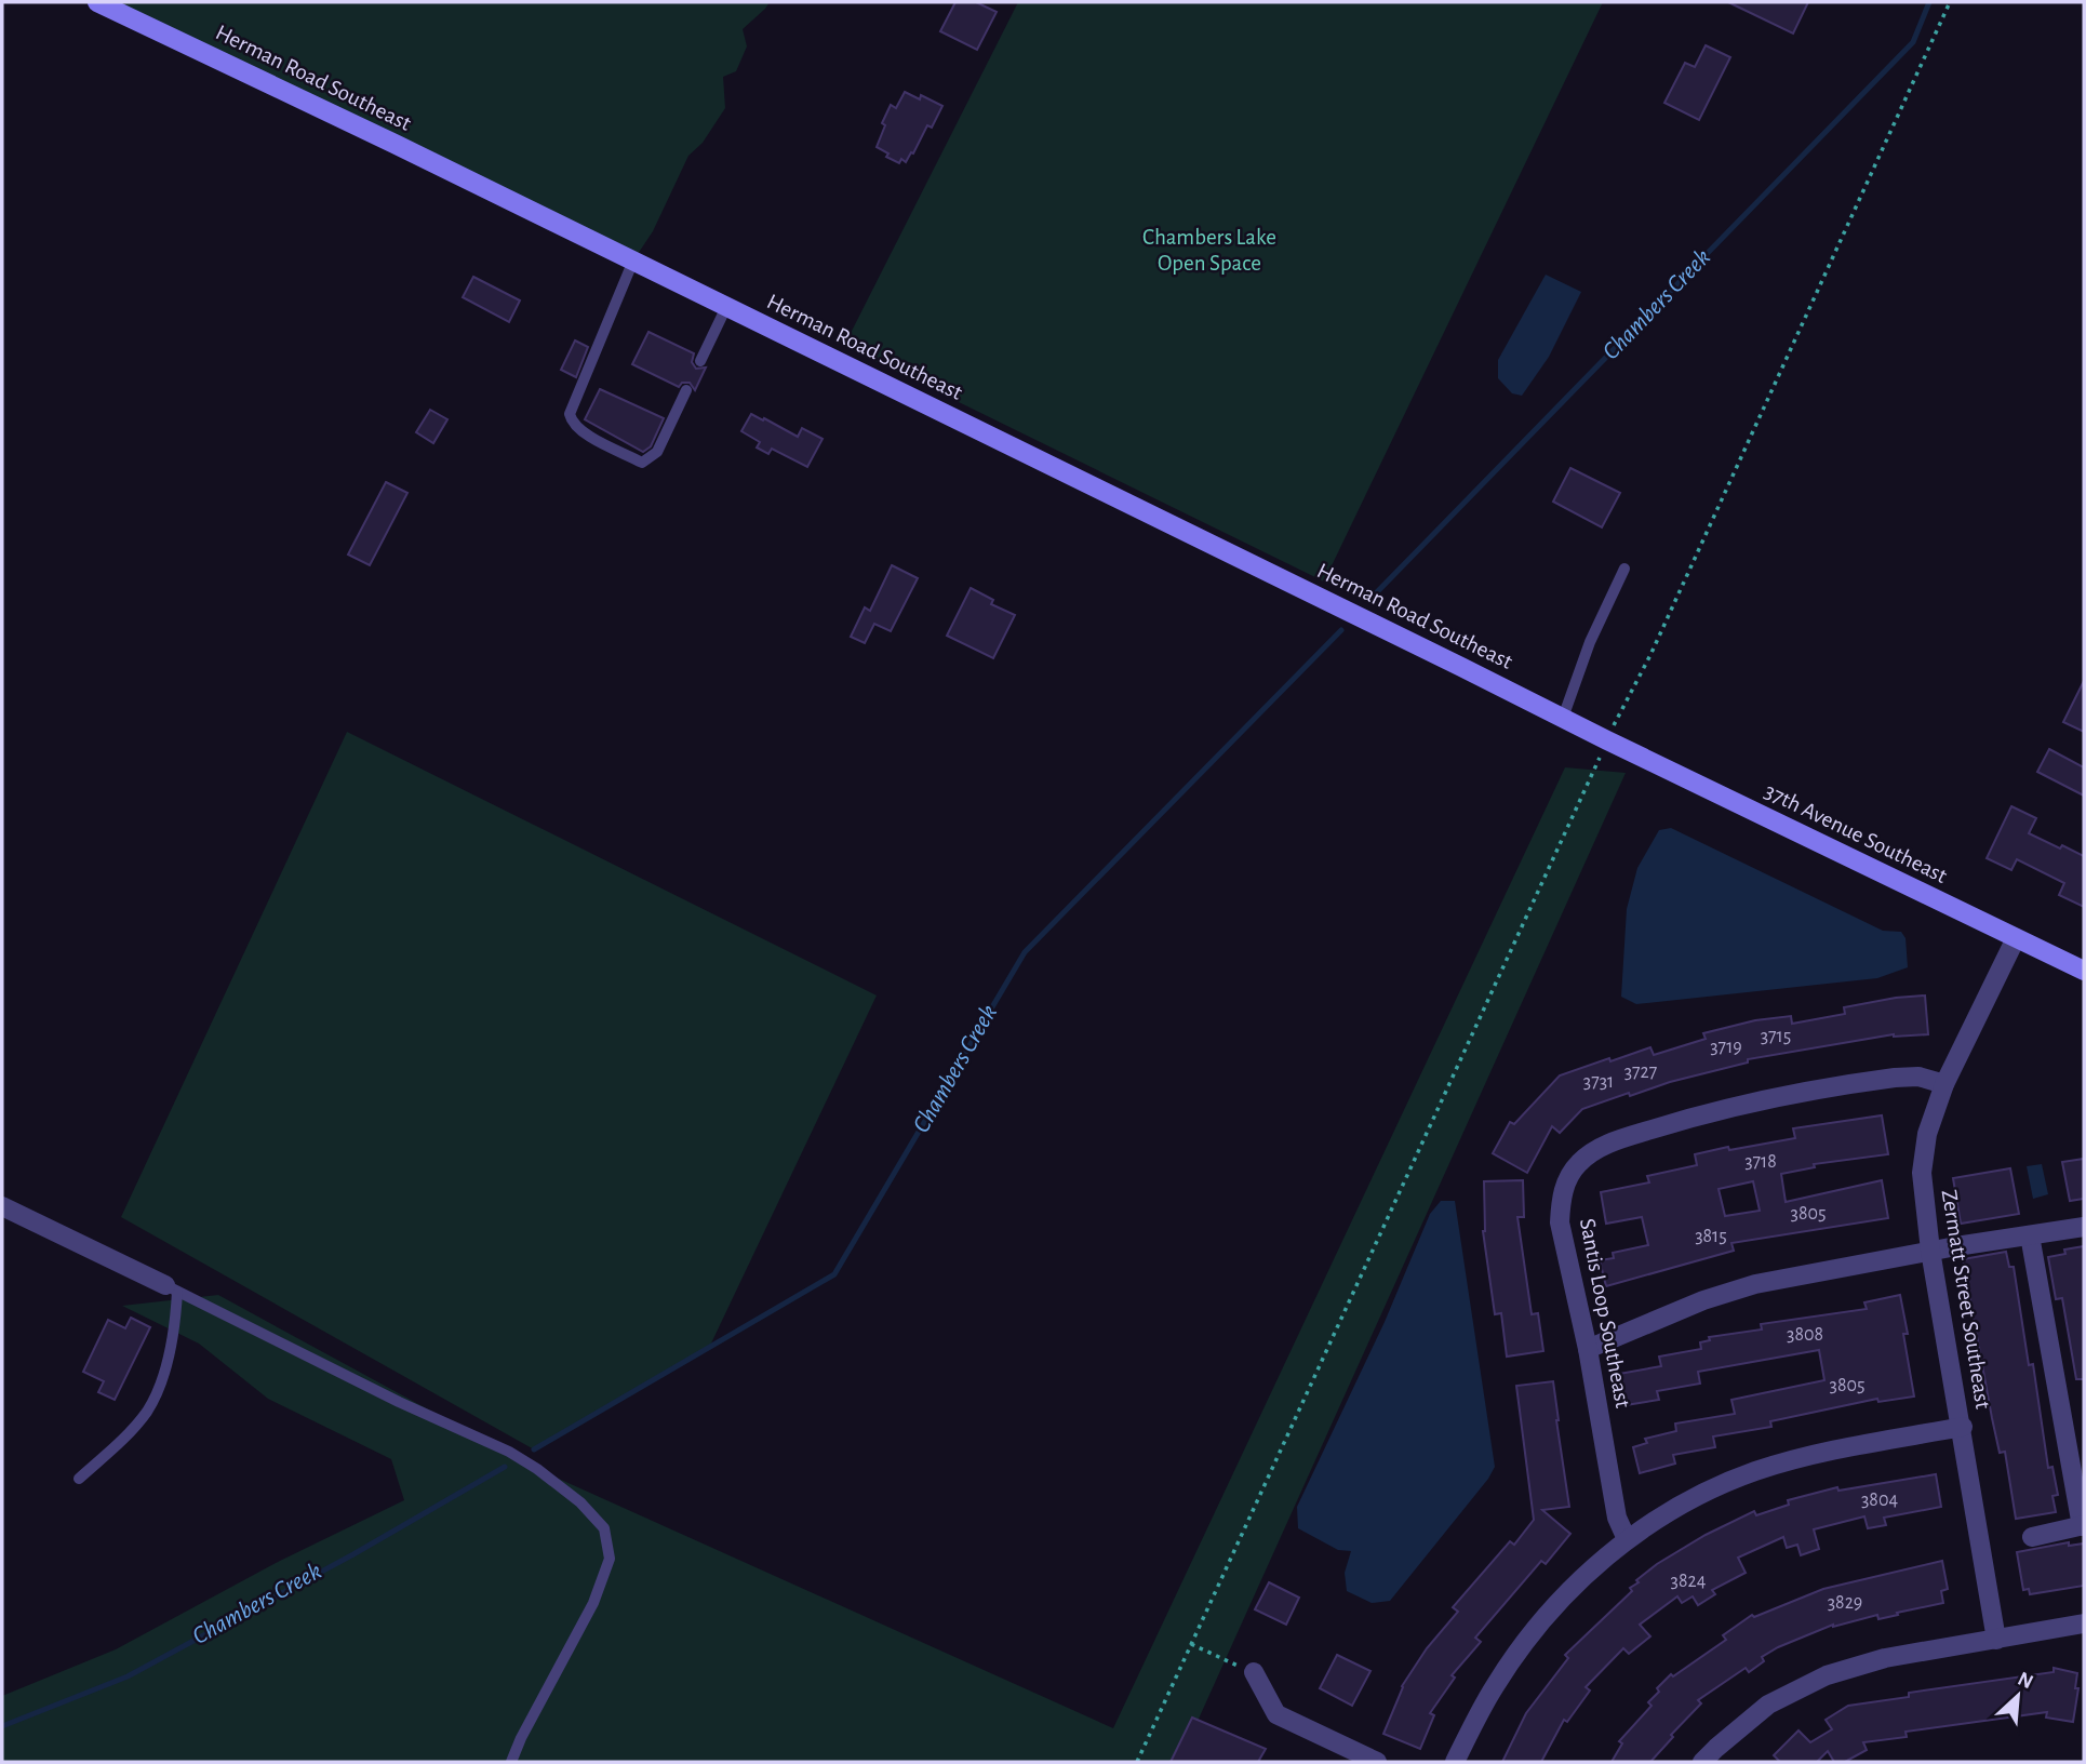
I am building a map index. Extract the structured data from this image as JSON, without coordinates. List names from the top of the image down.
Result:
{
  "streets": {
    "street": [
      "Herman Road Southeast",
      "37th Avenue Southeast",
      "Zermatt Street Southeast",
      "Santis Loop Southeast"
    ]
  },
  "crossings": [
    ["Herman Road Southeast", "37th Avenue Southeast"],
    ["37th Avenue Southeast", "Zermatt Street Southeast"],
    ["Zermatt Street Southeast", "Santis Loop Southeast"]
  ],
  "water": ["Chambers Creek"],
  "parks": ["Chambers Lake Open Space"],
  "house_numbers": [
    "3715",
    "3719",
    "3727",
    "3731",
    "3718",
    "3805",
    "3815",
    "3808",
    "3805",
    "3804",
    "3824",
    "3829"
  ],
  "north": "top right"
}
